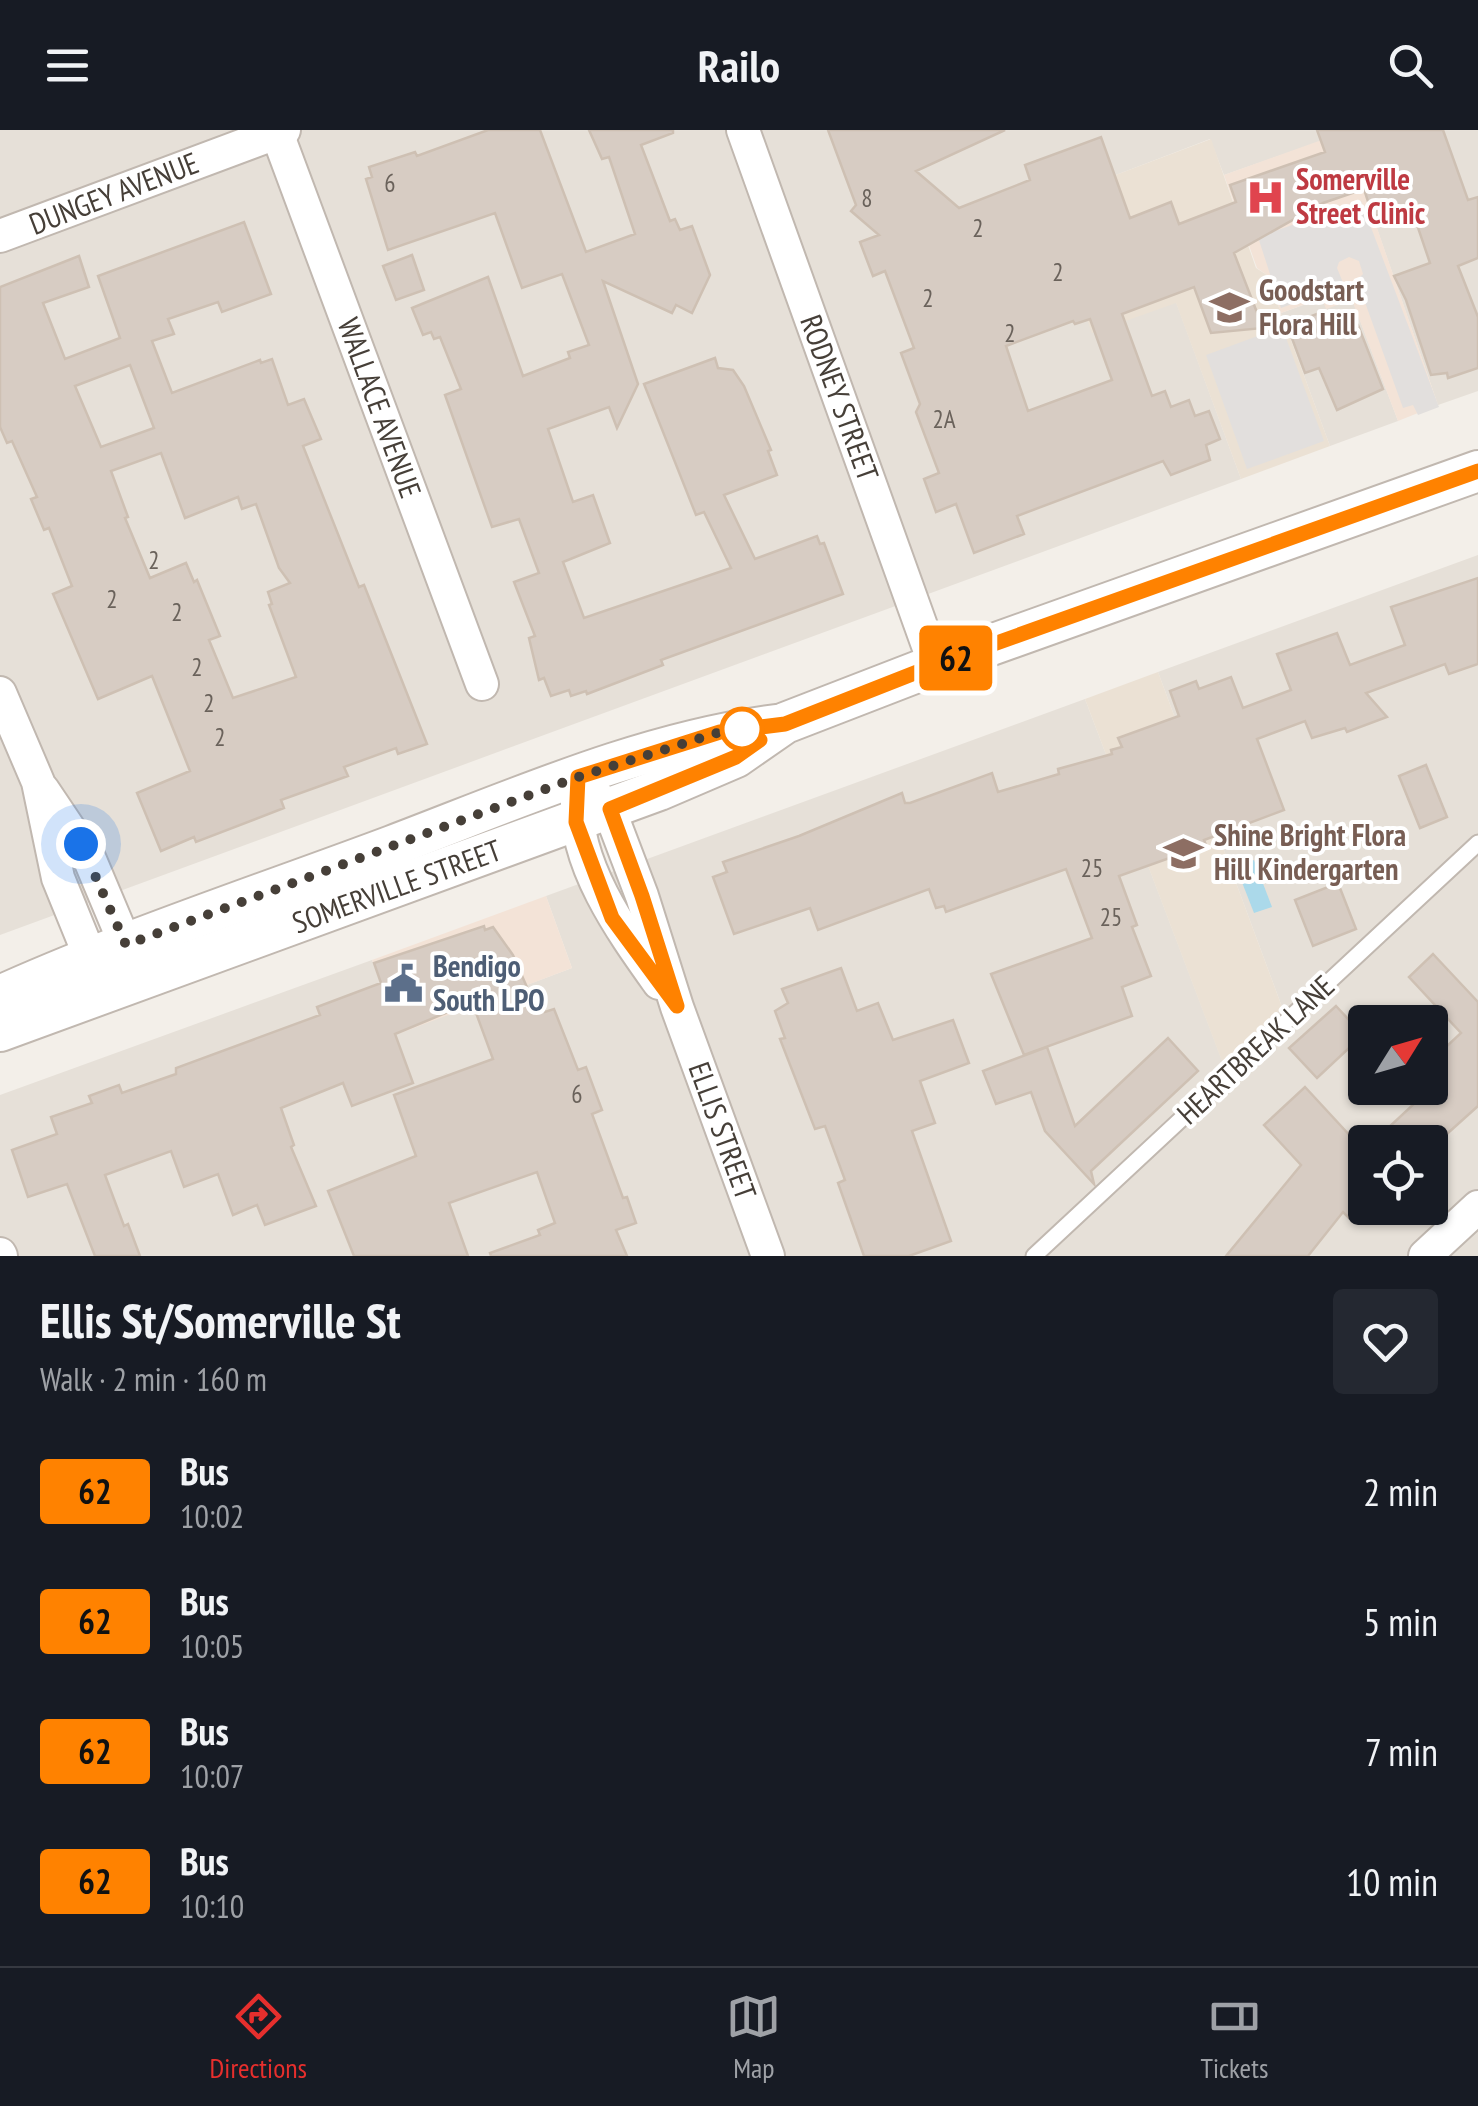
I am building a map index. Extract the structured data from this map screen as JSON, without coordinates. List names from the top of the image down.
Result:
{
  "streets": {
    "street": [
      "DUNGEY AVENUE",
      "RODNEY STREET",
      "WALLACE AVENUE",
      "SOMERVILLE STREET",
      "ELLIS STREET"
    ],
    "lane": ["HEARTBREAK LANE"]
  },
  "crossings": [
    ["DUNGEY AVENUE", "WALLACE AVENUE"],
    ["RODNEY STREET", "SOMERVILLE STREET"],
    ["SOMERVILLE STREET", "ELLIS STREET"]
  ],
  "places": {
    "hospital": ["Somerville Street Clinic"],
    "school or university": ["Goodstart Flora Hill", "Shine Bright Flora Hill Kindergarten"],
    "public building": ["Bendigo South LPO"]
  },
  "lines": ["bus line 62"],
  "house_numbers": [
    "6",
    "8",
    "2",
    "2",
    "2",
    "2",
    "2A",
    "2",
    "2",
    "2",
    "2",
    "2",
    "2",
    "25",
    "25",
    "6"
  ],
  "north": "top right",
  "page": {
    "header": "Railo",
    "on_map": "62",
    "heading": ["Ellis St/Somerville St", "Walk · 2 min · 160 m"],
    "list": [
      {
        "mark": "62",
        "name": "Bus",
        "note": "10:02",
        "value": "2 min"
      },
      {
        "mark": "62",
        "name": "Bus",
        "note": "10:05",
        "value": "5 min"
      },
      {
        "mark": "62",
        "name": "Bus",
        "note": "10:07",
        "value": "7 min"
      },
      {
        "mark": "62",
        "name": "Bus",
        "note": "10:10",
        "value": "10 min"
      }
    ],
    "tabs": ["Directions", "Map", "Tickets"]
  }
}
